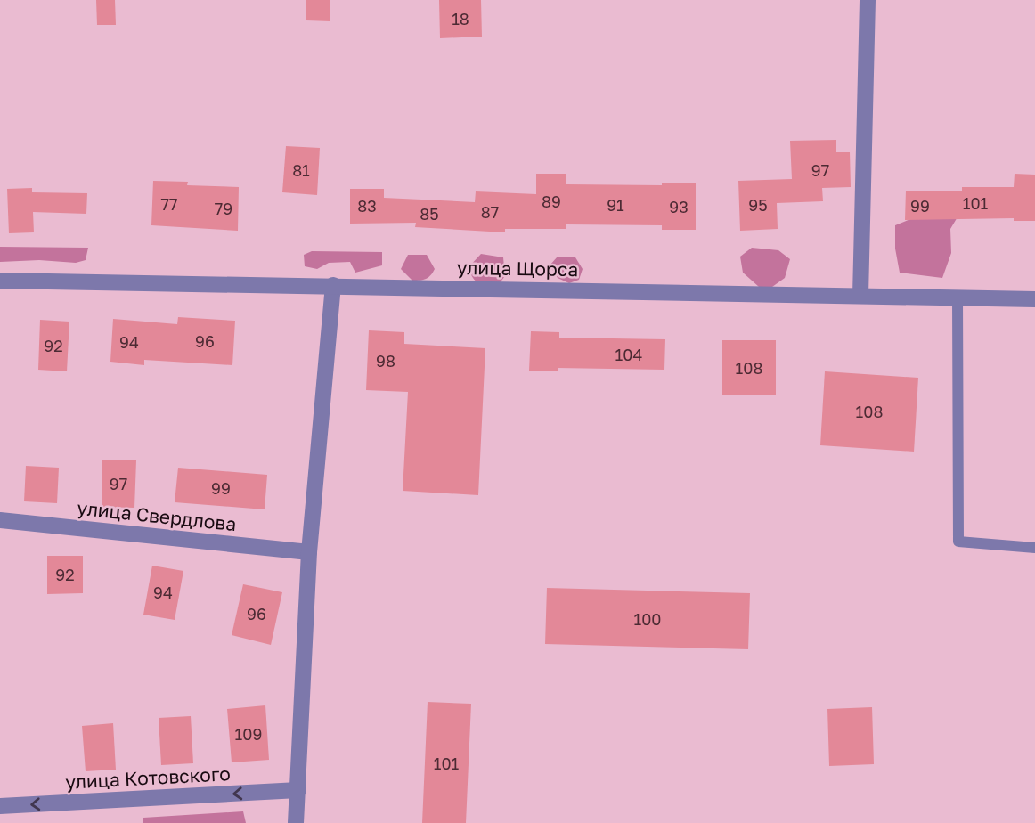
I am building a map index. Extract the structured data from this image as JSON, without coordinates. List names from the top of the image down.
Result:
{
  "streets": {
    "street": ["улица Щорса", "улица Свердлова", "улица Котовского"]
  },
  "one_way": ["улица Котовского"],
  "house_numbers": [
    "18",
    "81",
    "97",
    "89",
    "101",
    "77",
    "91",
    "95",
    "83",
    "99",
    "93",
    "79",
    "87",
    "85",
    "96",
    "94",
    "92",
    "104",
    "98",
    "108",
    "108",
    "97",
    "99",
    "92",
    "94",
    "96",
    "100",
    "109",
    "101"
  ]
}
